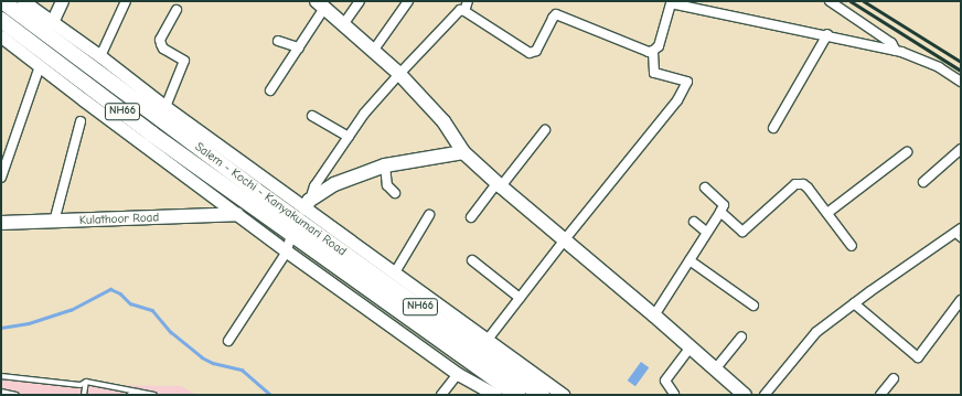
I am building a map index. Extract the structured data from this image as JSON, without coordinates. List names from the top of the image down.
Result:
{
  "streets": {
    "highway": ["NH66", "Salem - Kochi - Kanyakumari Road"],
    "main road": ["Kulathoor Road"]
  }
}
